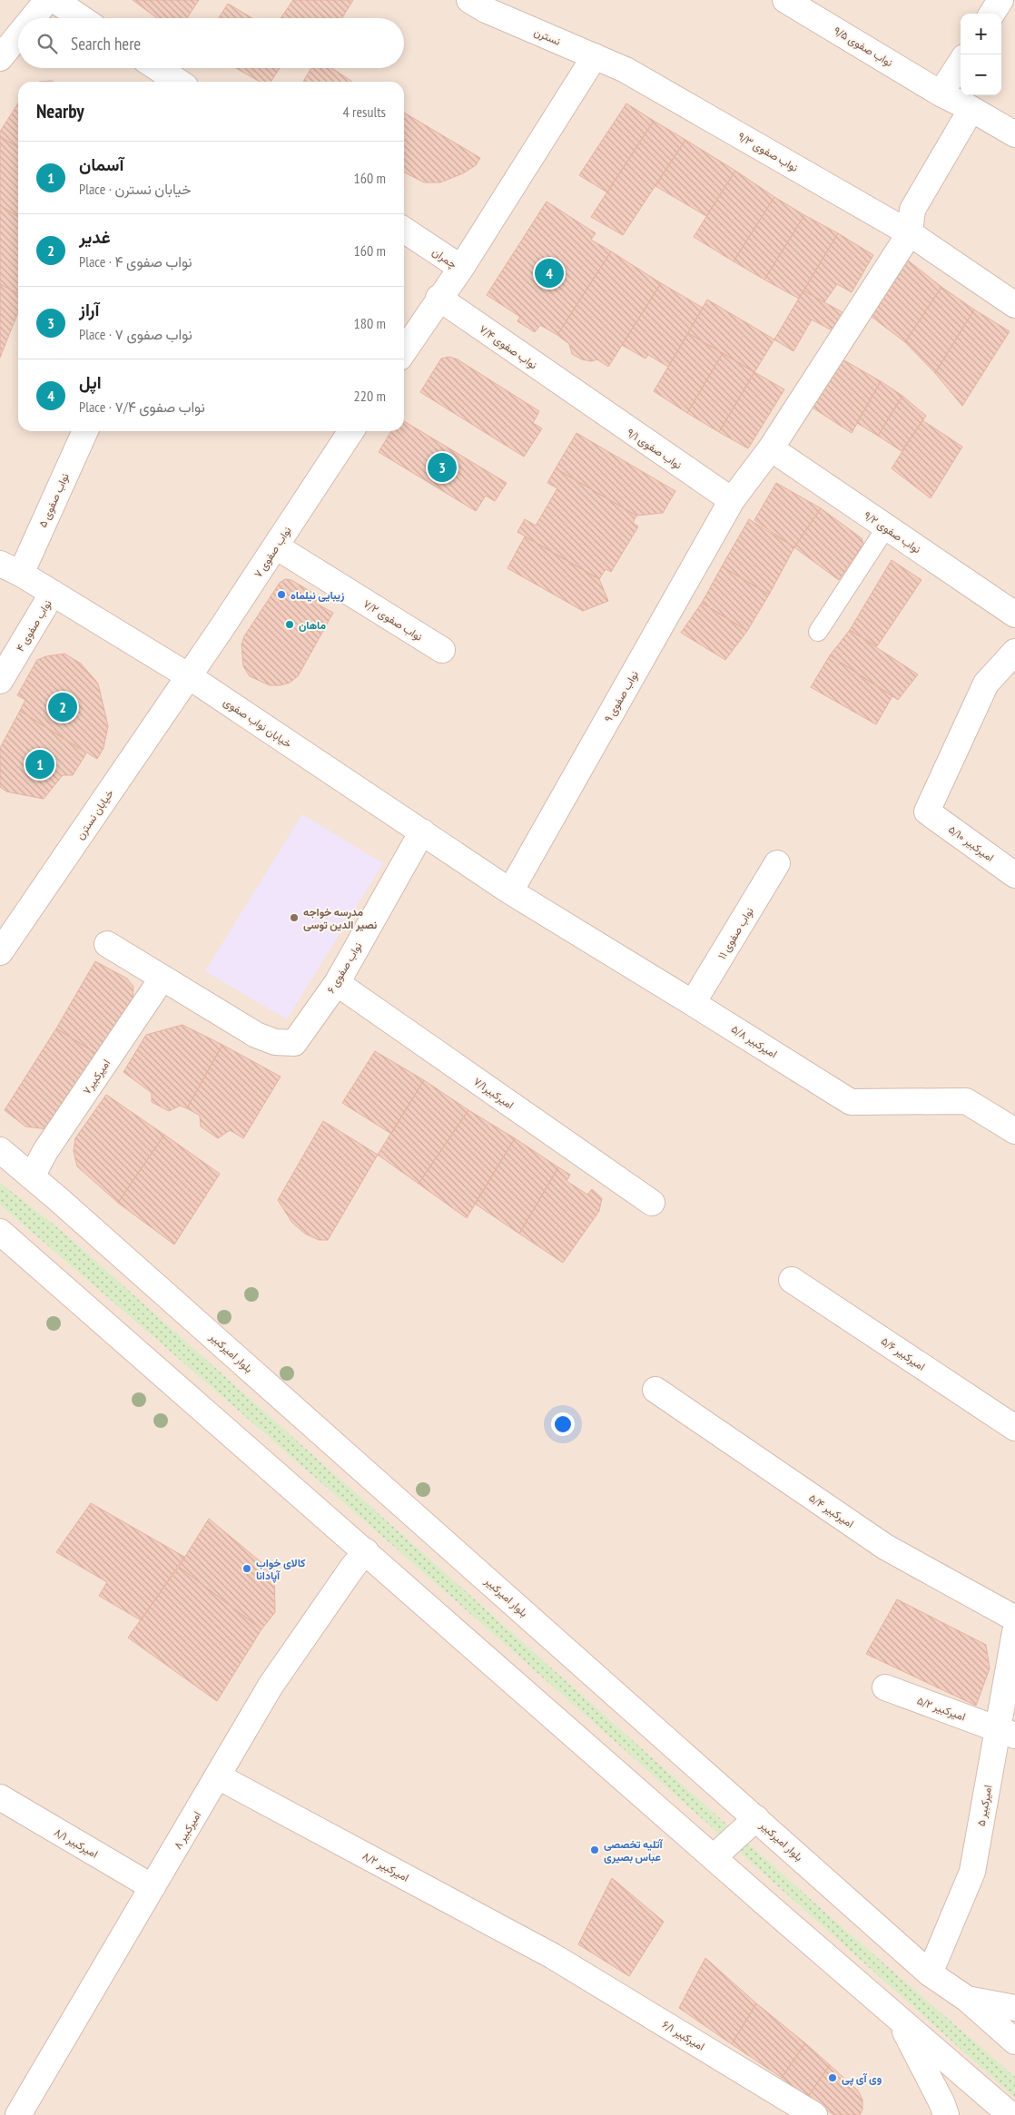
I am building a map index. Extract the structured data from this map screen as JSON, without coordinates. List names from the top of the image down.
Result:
{
  "streets": {
    "street": [
      "نسترن",
      "نواب صفوی ۹/۵",
      "نواب صفوی ۹/۳",
      "چمران",
      "نواب صفوی ۷/۴",
      "نواب صفوی ۹/۱",
      "نواب صفوی ۵",
      "نواب صفوی ۹/۲",
      "نواب صفوی ۷",
      "نواب صفوی ۷/۲",
      "نواب صفوی ۴",
      "نواب صفوی ۹",
      "خیابان نواب صفوی",
      "خیابان نسترن",
      "امیرکبیر ۵/۱۰",
      "نواب صفوی ۱۱",
      "نواب صفوی ۶",
      "امیرکبیر ۵/۸",
      "امیرکبیر۷",
      "امیرکبیر۷/۱",
      "بلوار امیرکبیر",
      "امیرکبیر ۵/۶",
      "امیرکبیر ۵/۴",
      "امیرکبیر ۵/۲",
      "امیرکبیر ۵",
      "امیرکبیر ۸",
      "امیرکبیر ۸/۱",
      "امیرکبیر ۸/۲",
      "امیرکبیر ۶/۱"
    ]
  },
  "crossings": [
    ["نسترن", "نواب صفوی ۹/۳"],
    ["نواب صفوی ۹/۳", "نواب صفوی ۹"],
    ["چمران", "نواب صفوی ۷/۴"],
    ["نواب صفوی ۷/۴", "نواب صفوی ۹/۱"],
    ["نواب صفوی ۹/۱", "نواب صفوی ۹"],
    ["نواب صفوی ۵", "خیابان نواب صفوی"],
    ["نواب صفوی ۹/۲", "نواب صفوی ۹"],
    ["نواب صفوی ۷", "نواب صفوی ۷/۲"],
    ["نواب صفوی ۷", "خیابان نواب صفوی"],
    ["نواب صفوی ۷", "خیابان نسترن"],
    ["نواب صفوی ۴", "خیابان نواب صفوی"],
    ["نواب صفوی ۹", "خیابان نواب صفوی"],
    ["نواب صفوی ۹", "امیرکبیر ۵/۸"],
    ["خیابان نواب صفوی", "خیابان نسترن"],
    ["خیابان نواب صفوی", "نواب صفوی ۶"],
    ["خیابان نواب صفوی", "امیرکبیر ۵/۸"],
    ["نواب صفوی ۱۱", "امیرکبیر ۵/۸"],
    ["نواب صفوی ۶", "امیرکبیر۷"],
    ["نواب صفوی ۶", "امیرکبیر۷/۱"],
    ["امیرکبیر۷", "بلوار امیرکبیر"],
    ["بلوار امیرکبیر", "امیرکبیر ۵"],
    ["امیرکبیر ۵/۲", "امیرکبیر ۵"],
    ["امیرکبیر ۸", "امیرکبیر ۸/۱"],
    ["امیرکبیر ۸", "امیرکبیر ۸/۲"],
    ["امیرکبیر ۸/۲", "امیرکبیر ۶/۱"]
  ],
  "places": [
    "زیبایی نیلماه",
    "ماهان",
    "مدرسه خواجه نصیر الدین توسی",
    "کالای خواب آپادانا",
    "آتلیه تخصصی عباس بصیری",
    "وی آی پی"
  ],
  "page": {
    "map_buttons": ["+", "−"],
    "search": "Search here",
    "heading": ["Nearby", "4 results"],
    "list": [
      {
        "mark": "1",
        "name": "آسمان",
        "note": "Place · خیابان نسترن",
        "value": "160 m"
      },
      {
        "mark": "2",
        "name": "غدیر",
        "note": "Place · نواب صفوی ۴",
        "value": "160 m"
      },
      {
        "mark": "3",
        "name": "آراز",
        "note": "Place · نواب صفوی ۷",
        "value": "180 m"
      },
      {
        "mark": "4",
        "name": "اپل",
        "note": "Place · نواب صفوی ۷/۴",
        "value": "220 m"
      }
    ],
    "pins": [
      "4",
      "3",
      "2",
      "1"
    ]
  }
}
